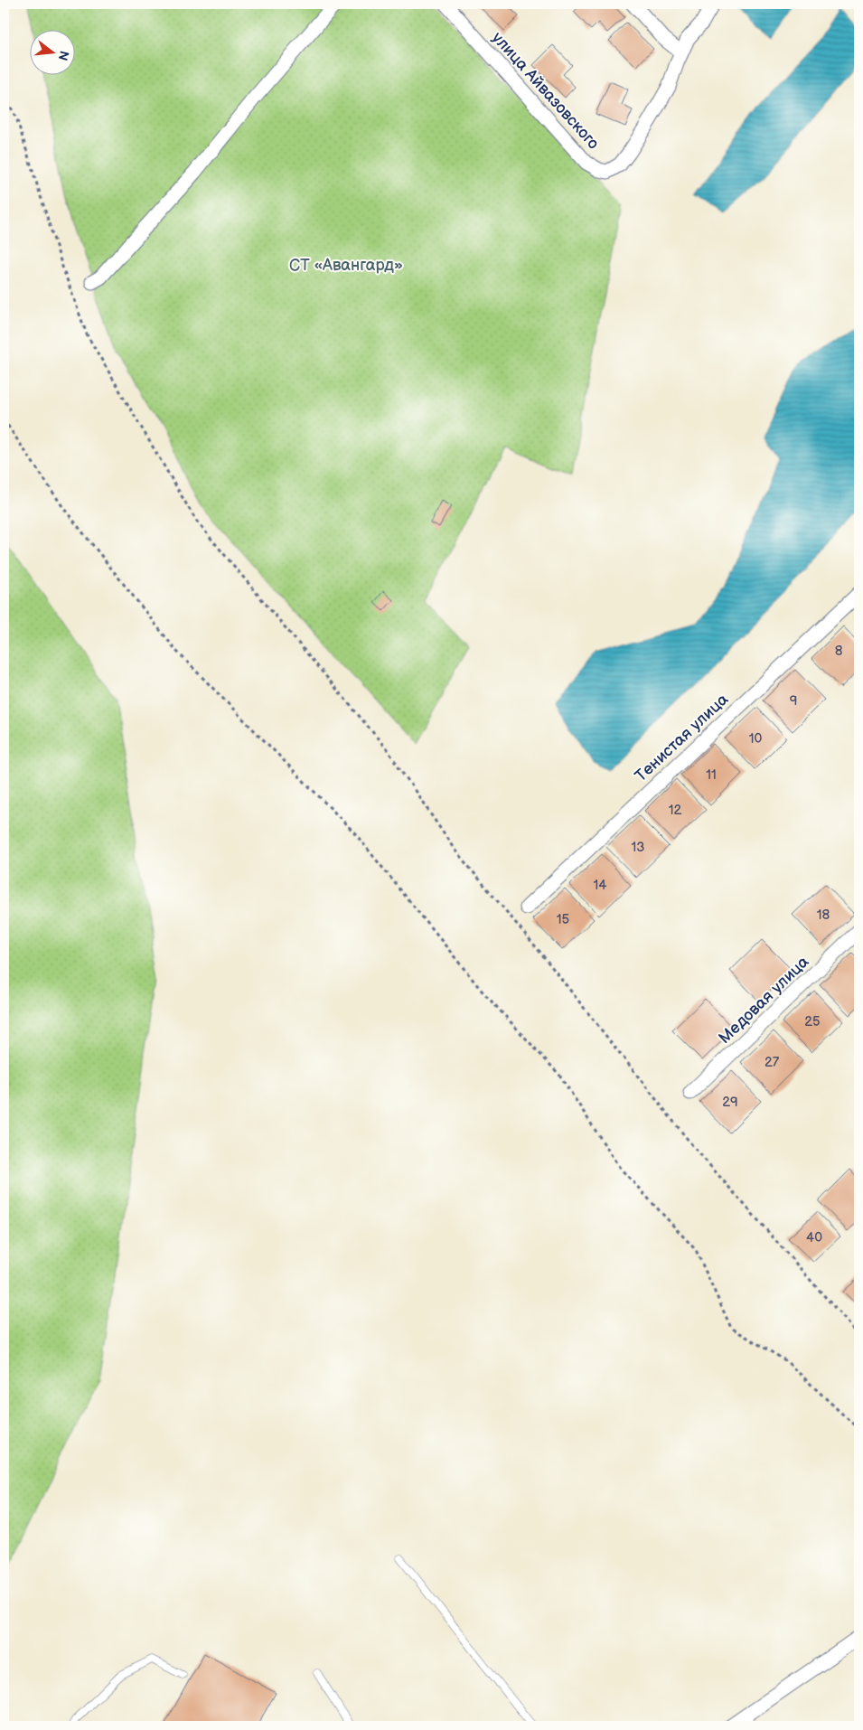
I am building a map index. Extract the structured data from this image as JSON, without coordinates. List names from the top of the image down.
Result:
{
  "streets": {
    "street": ["улица Айвазовского", "Тенистая улица", "Медовая улица"]
  },
  "parks": ["СТ «Авангард»"],
  "house_numbers": [
    "8",
    "9",
    "10",
    "11",
    "12",
    "13",
    "14",
    "18",
    "15",
    "25",
    "27",
    "29",
    "40"
  ],
  "north": "right"
}
